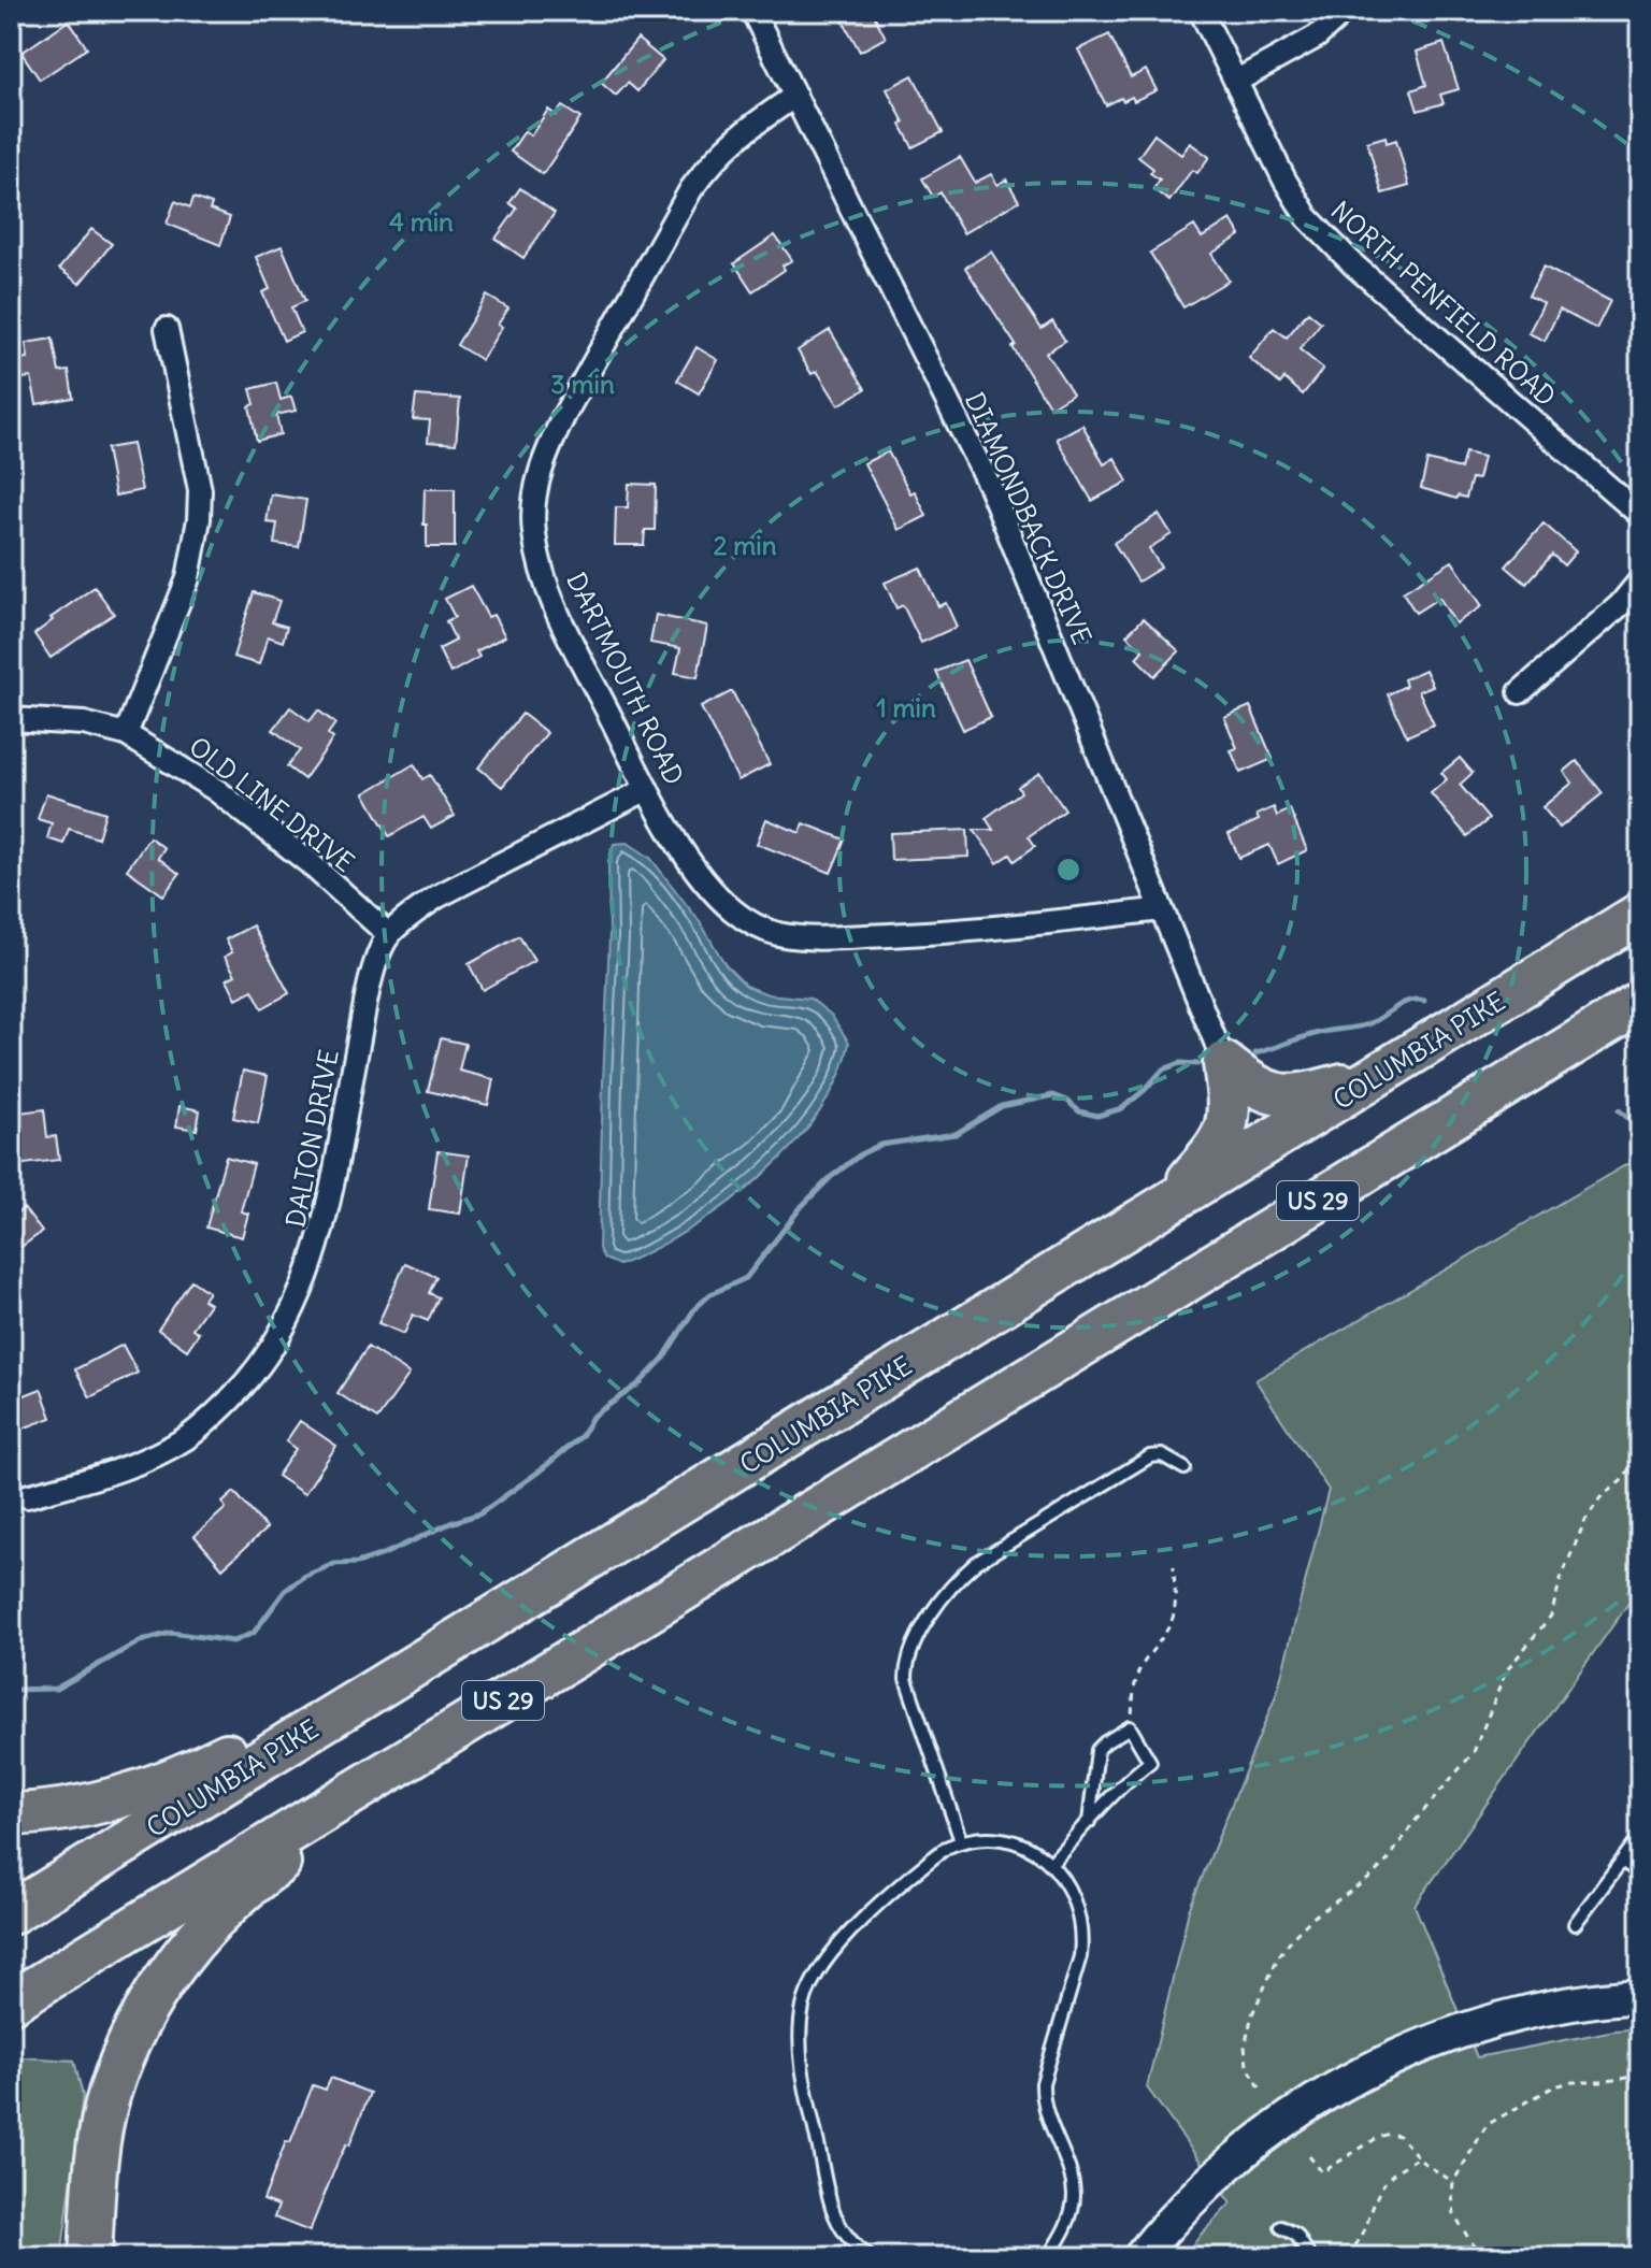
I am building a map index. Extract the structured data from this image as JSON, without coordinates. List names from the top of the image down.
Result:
{
  "streets": {
    "highway": ["COLUMBIA PIKE", "US 29"],
    "street": [
      "NORTH PENFIELD ROAD",
      "DIAMONDBACK DRIVE",
      "DARTMOUTH ROAD",
      "OLD LINE DRIVE",
      "DALTON DRIVE"
    ]
  },
  "crossings": [
    ["DIAMONDBACK DRIVE", "DARTMOUTH ROAD"],
    ["DARTMOUTH ROAD", "DALTON DRIVE"],
    ["OLD LINE DRIVE", "DALTON DRIVE"]
  ],
  "rings": [
    "4 min",
    "3 min",
    "2 min",
    "1 min"
  ]
}
